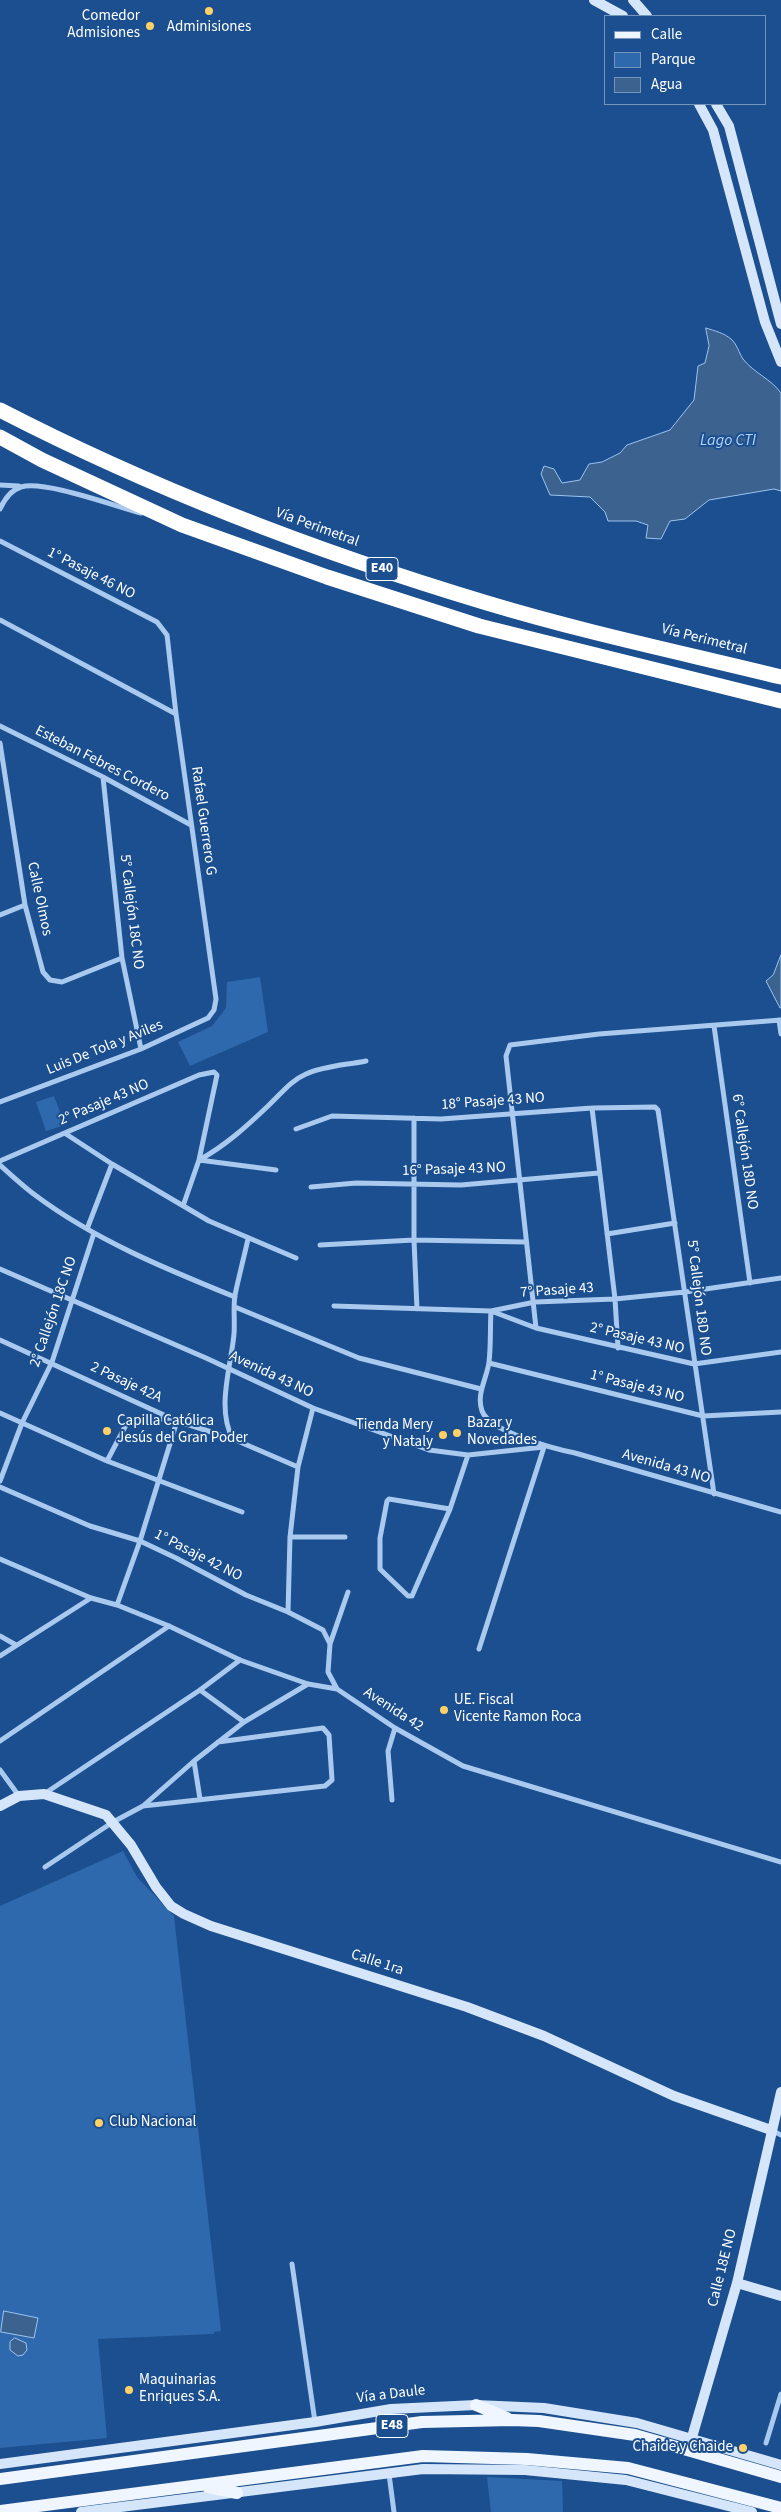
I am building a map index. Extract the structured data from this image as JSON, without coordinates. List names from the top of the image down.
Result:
{
  "streets": {
    "highway": ["Vía Perimetral", "E40"],
    "main road": [
      "Calle 1ra",
      "Calle 18E NO",
      "Vía a Daule",
      "E48"
    ],
    "street": [
      "1° Pasaje 46 NO",
      "Esteban Febres Cordero",
      "Rafael Guerrero G",
      "Calle Olmos",
      "5° Callejón 18C NO",
      "Luis De Tola y Aviles",
      "18° Pasaje 43 NO",
      "2° Pasaje 43 NO",
      "6° Callejón 18D NO",
      "16° Pasaje 43 NO",
      "7° Pasaje 43",
      "5° Callejón 18D NO",
      "2° Callejón 18C NO",
      "Avenida 43 NO",
      "2 Pasaje 42A",
      "1° Pasaje 43 NO",
      "1° Pasaje 42 NO",
      "Avenida 42"
    ]
  },
  "crossings": [
    ["1° Pasaje 46 NO", "Rafael Guerrero G"],
    ["Esteban Febres Cordero", "Rafael Guerrero G"],
    ["Esteban Febres Cordero", "5° Callejón 18C NO"],
    ["Rafael Guerrero G", "Luis De Tola y Aviles"],
    ["Calle Olmos", "5° Callejón 18C NO"],
    ["5° Callejón 18C NO", "Luis De Tola y Aviles"],
    ["18° Pasaje 43 NO", "5° Callejón 18D NO"],
    ["2° Pasaje 43 NO", "7° Pasaje 43"],
    ["2° Pasaje 43 NO", "5° Callejón 18D NO"],
    ["2° Pasaje 43 NO", "Avenida 43 NO"],
    ["6° Callejón 18D NO", "7° Pasaje 43"],
    ["7° Pasaje 43", "5° Callejón 18D NO"],
    ["7° Pasaje 43", "Avenida 43 NO"],
    ["5° Callejón 18D NO", "Avenida 43 NO"],
    ["5° Callejón 18D NO", "1° Pasaje 43 NO"],
    ["2° Callejón 18C NO", "Avenida 43 NO"],
    ["2° Callejón 18C NO", "2 Pasaje 42A"],
    ["Avenida 43 NO", "1° Pasaje 43 NO"],
    ["Calle 1ra", "Calle 18E NO"],
    ["Calle 18E NO", "Vía a Daule"]
  ],
  "water": ["Lago CTI"],
  "places": [
    "Adminisiones",
    "Comedor Admisiones",
    "Capilla Católica Jesús del Gran Poder",
    "Bazar y Novedades",
    "Tienda Mery y Nataly",
    "UE. Fiscal Vicente Ramon Roca",
    "Club Nacional",
    "Maquinarias Enriques S.A.",
    "Chaide y Chaide"
  ],
  "legend": ["Calle", "Parque", "Agua"]
}
